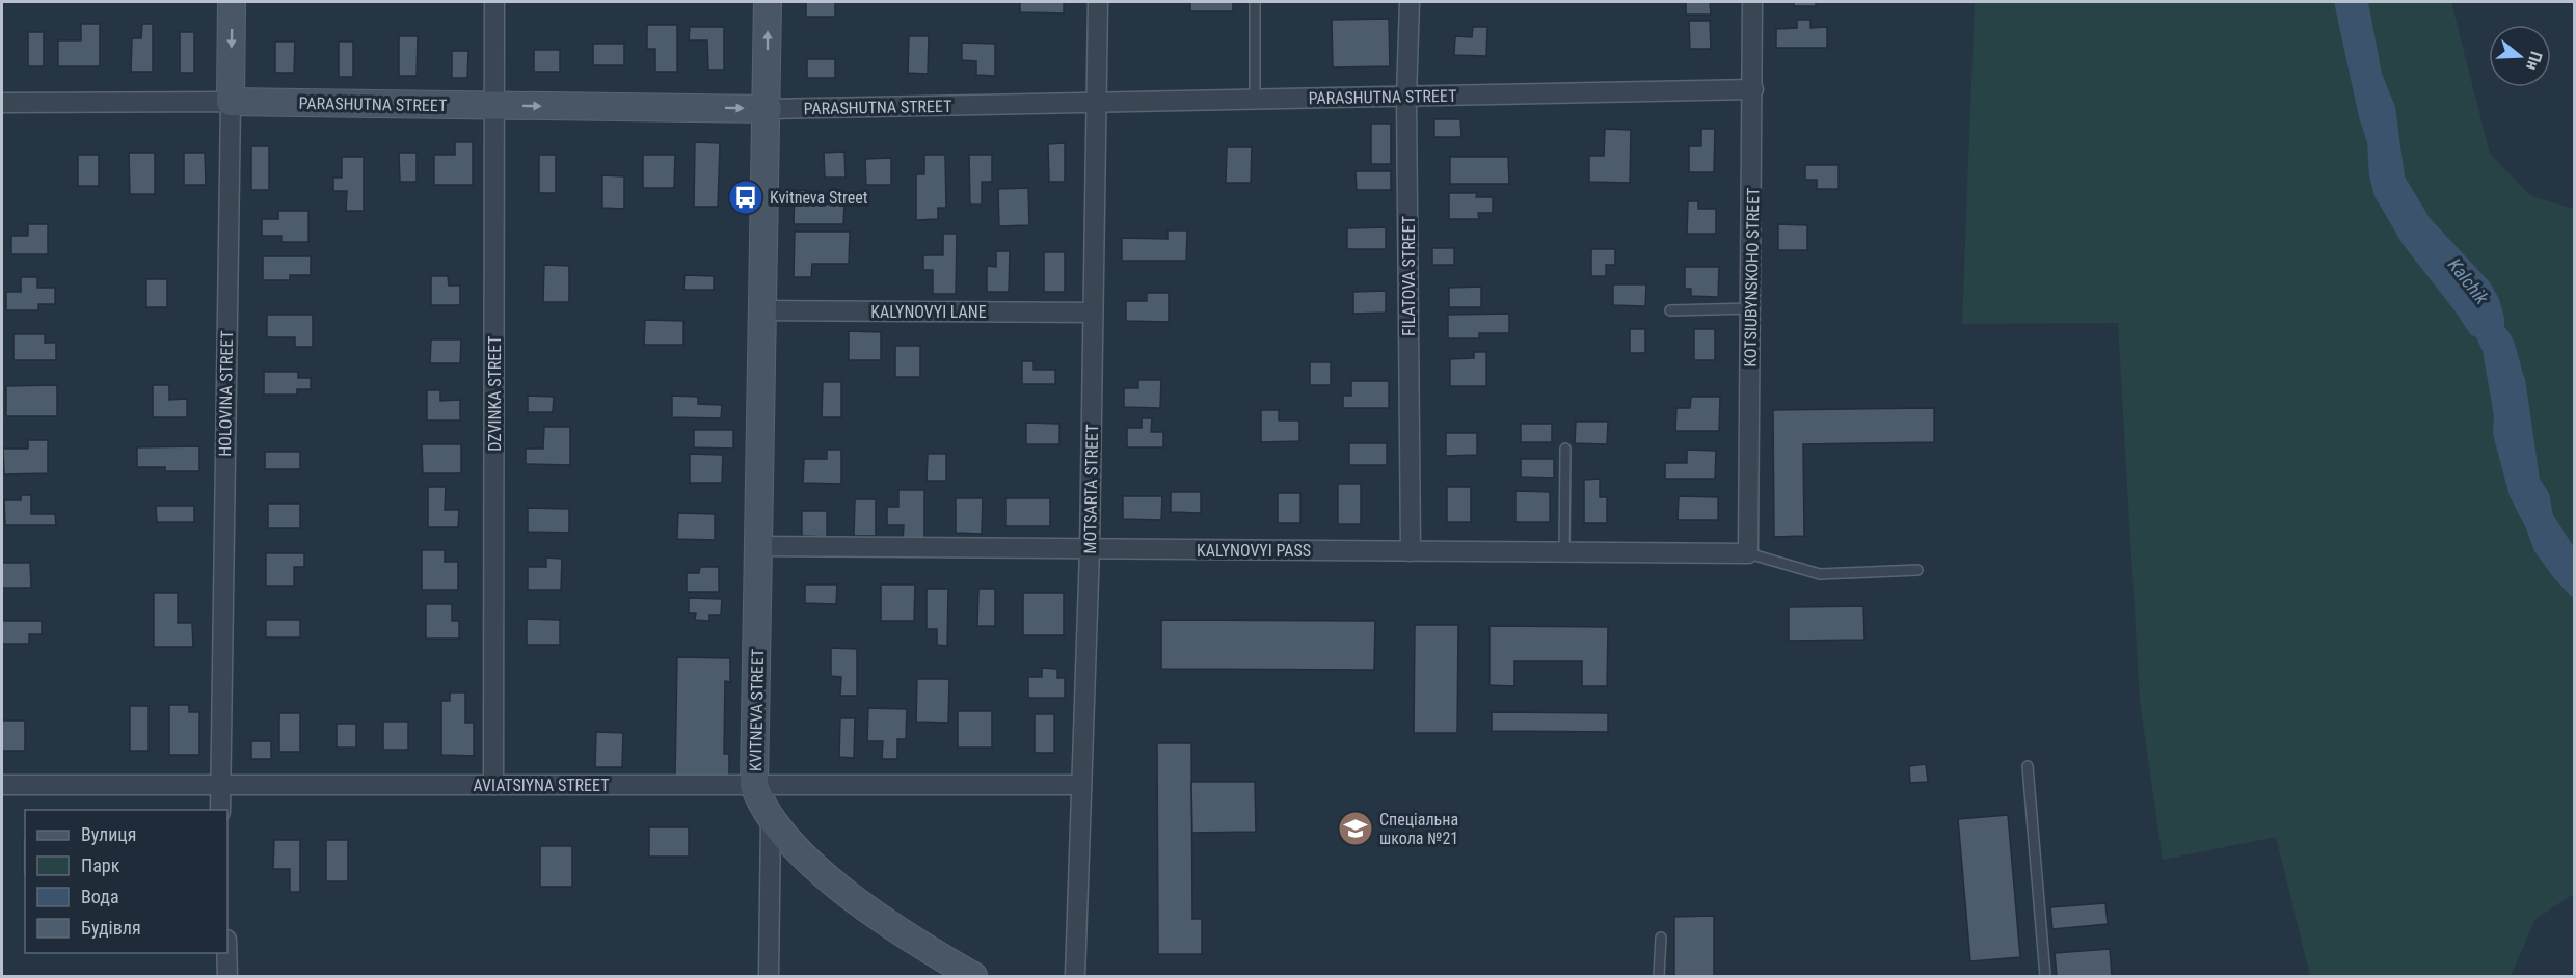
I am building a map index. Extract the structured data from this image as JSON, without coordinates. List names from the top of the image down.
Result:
{
  "streets": {
    "main road": ["PARASHUTNA STREET", "HOLOVINA STREET", "KVITNEVA STREET"],
    "street": [
      "FILATOVA STREET",
      "KOTSIUBYNSKOHO STREET",
      "KALYNOVYI LANE",
      "DZVINKA STREET",
      "MOTSARTA STREET",
      "KALYNOVYI PASS",
      "AVIATSIYNA STREET"
    ]
  },
  "crossings": [
    ["PARASHUTNA STREET", "FILATOVA STREET"],
    ["PARASHUTNA STREET", "KOTSIUBYNSKOHO STREET"],
    ["PARASHUTNA STREET", "HOLOVINA STREET"],
    ["PARASHUTNA STREET", "DZVINKA STREET"],
    ["PARASHUTNA STREET", "MOTSARTA STREET"],
    ["PARASHUTNA STREET", "KVITNEVA STREET"],
    ["FILATOVA STREET", "KALYNOVYI PASS"],
    ["KOTSIUBYNSKOHO STREET", "KALYNOVYI PASS"],
    ["KALYNOVYI LANE", "MOTSARTA STREET"],
    ["KALYNOVYI LANE", "KVITNEVA STREET"],
    ["HOLOVINA STREET", "AVIATSIYNA STREET"],
    ["DZVINKA STREET", "AVIATSIYNA STREET"],
    ["MOTSARTA STREET", "KALYNOVYI PASS"],
    ["MOTSARTA STREET", "AVIATSIYNA STREET"],
    ["KALYNOVYI PASS", "KVITNEVA STREET"],
    ["KVITNEVA STREET", "AVIATSIYNA STREET"]
  ],
  "water": ["Kalchik"],
  "places": {
    "bus stop": ["Kvitneva Street"],
    "school or university": ["Спеціальна школа №21"]
  },
  "legend": [
    "Вулиця",
    "Парк",
    "Вода",
    "Будівля"
  ],
  "north": "right"
}
